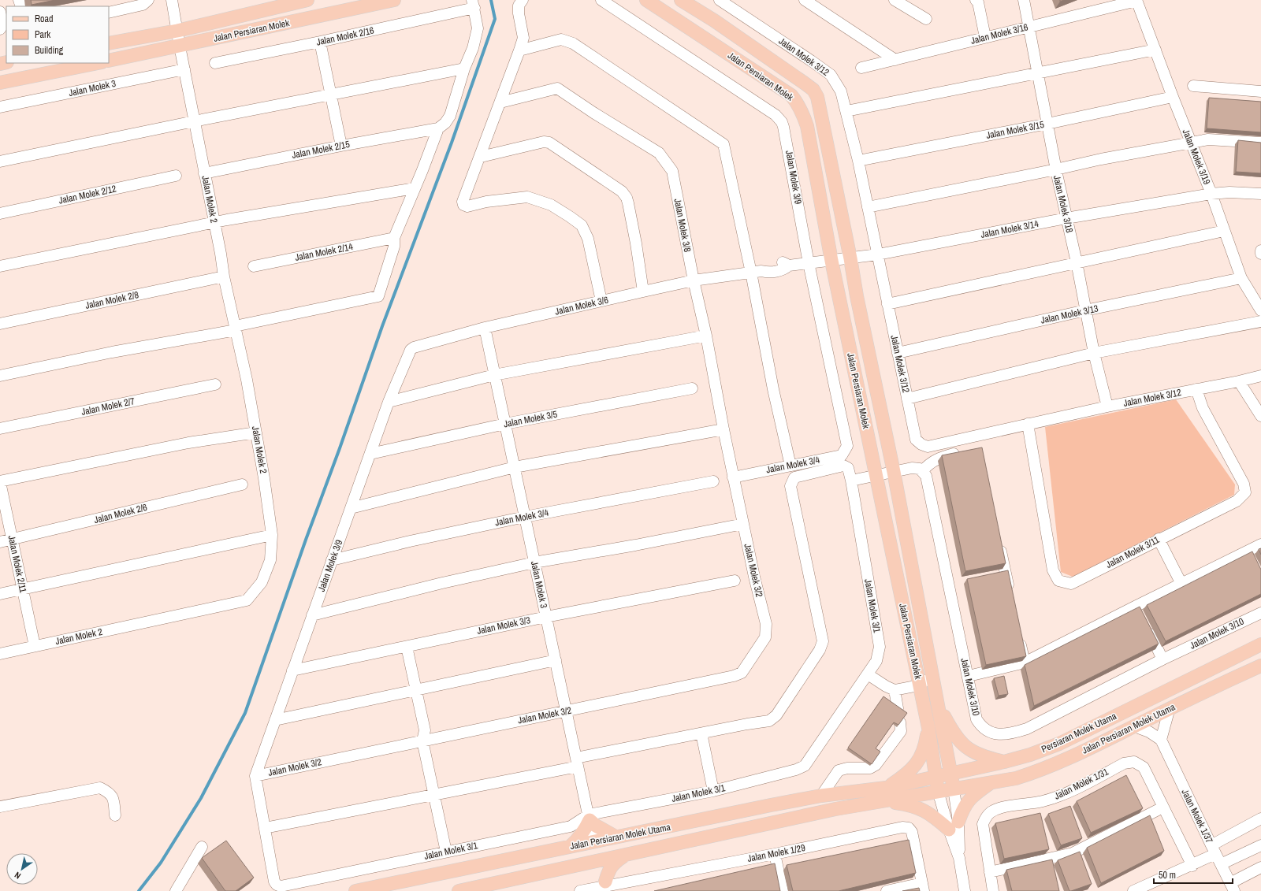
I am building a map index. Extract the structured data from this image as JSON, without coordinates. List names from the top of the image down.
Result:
{
  "streets": {
    "main road": ["Jalan Persiaran Molek", "Jalan Persiaran Molek Utama", "Persiaran Molek Utama"],
    "street": [
      "Jalan Molek 3/16",
      "Jalan Molek 2/16",
      "Jalan Molek 3/12",
      "Jalan Molek 3",
      "Jalan Molek 3/15",
      "Jalan Molek 2/15",
      "Jalan Molek 3/19",
      "Jalan Molek 3/9",
      "Jalan Molek 2/12",
      "Jalan Molek 2",
      "Jalan Molek 3/18",
      "Jalan Molek 3/8",
      "Jalan Molek 3/14",
      "Jalan Molek 2/14",
      "Jalan Molek 2/8",
      "Jalan Molek 3/6",
      "Jalan Molek 3/13",
      "Jalan Molek 2/7",
      "Jalan Molek 3/5",
      "Jalan Molek 3/4",
      "Jalan Molek 2/6",
      "Jalan Molek 3/11",
      "Jalan Molek 2/11",
      "Jalan Molek 3/2",
      "Jalan Molek 3/1",
      "Jalan Molek 3/3",
      "Jalan Molek 3/10",
      "Jalan Molek 1/31",
      "Jalan Molek 1/37",
      "Jalan Molek 1/29"
    ]
  },
  "crossings": [
    ["Jalan Persiaran Molek", "Jalan Molek 2"],
    ["Jalan Persiaran Molek", "Jalan Molek 3/14"],
    ["Jalan Persiaran Molek", "Persiaran Molek Utama"],
    ["Jalan Molek 3/16", "Jalan Molek 3/19"],
    ["Jalan Molek 3/16", "Jalan Molek 3/18"],
    ["Jalan Molek 3/12", "Jalan Molek 3/15"],
    ["Jalan Molek 3/12", "Jalan Molek 3/18"],
    ["Jalan Molek 3/12", "Jalan Molek 3/14"],
    ["Jalan Molek 3/12", "Jalan Molek 3/13"],
    ["Jalan Molek 3/12", "Jalan Molek 3/11"],
    ["Jalan Molek 3", "Jalan Molek 2"],
    ["Jalan Molek 3", "Jalan Molek 3/6"],
    ["Jalan Molek 3", "Jalan Molek 3/5"],
    ["Jalan Molek 3", "Jalan Molek 3/4"],
    ["Jalan Molek 3", "Jalan Molek 3/2"],
    ["Jalan Molek 3", "Jalan Molek 3/1"],
    ["Jalan Molek 3", "Jalan Molek 3/3"],
    ["Jalan Molek 3", "Jalan Persiaran Molek Utama"],
    ["Jalan Molek 3/15", "Jalan Molek 3/19"],
    ["Jalan Molek 3/15", "Jalan Molek 3/18"],
    ["Jalan Molek 2/15", "Jalan Molek 2"],
    ["Jalan Molek 3/19", "Jalan Molek 3/14"],
    ["Jalan Molek 3/19", "Jalan Molek 3/13"],
    ["Jalan Molek 3/9", "Jalan Molek 3/14"],
    ["Jalan Molek 3/9", "Jalan Molek 3/6"],
    ["Jalan Molek 3/9", "Jalan Molek 3/5"],
    ["Jalan Molek 3/9", "Jalan Molek 3/4"],
    ["Jalan Molek 3/9", "Jalan Molek 3/2"],
    ["Jalan Molek 3/9", "Jalan Molek 3/3"],
    ["Jalan Molek 2", "Jalan Molek 2/8"],
    ["Jalan Molek 2", "Jalan Molek 2/11"],
    ["Jalan Molek 3/18", "Jalan Molek 3/14"],
    ["Jalan Molek 3/18", "Jalan Molek 3/13"],
    ["Jalan Molek 3/8", "Jalan Molek 3/6"],
    ["Jalan Molek 3/8", "Jalan Molek 3/4"],
    ["Jalan Molek 3/8", "Jalan Molek 3/2"],
    ["Jalan Molek 3/14", "Jalan Molek 3/6"],
    ["Jalan Molek 3/4", "Jalan Molek 3/2"],
    ["Jalan Molek 2/6", "Jalan Molek 2/11"],
    ["Jalan Molek 3/2", "Jalan Molek 3/1"],
    ["Jalan Persiaran Molek Utama", "Persiaran Molek Utama"]
  ],
  "legend": ["Road", "Park", "Building"],
  "scale_bar": "50 m",
  "north": "bottom left"
}
